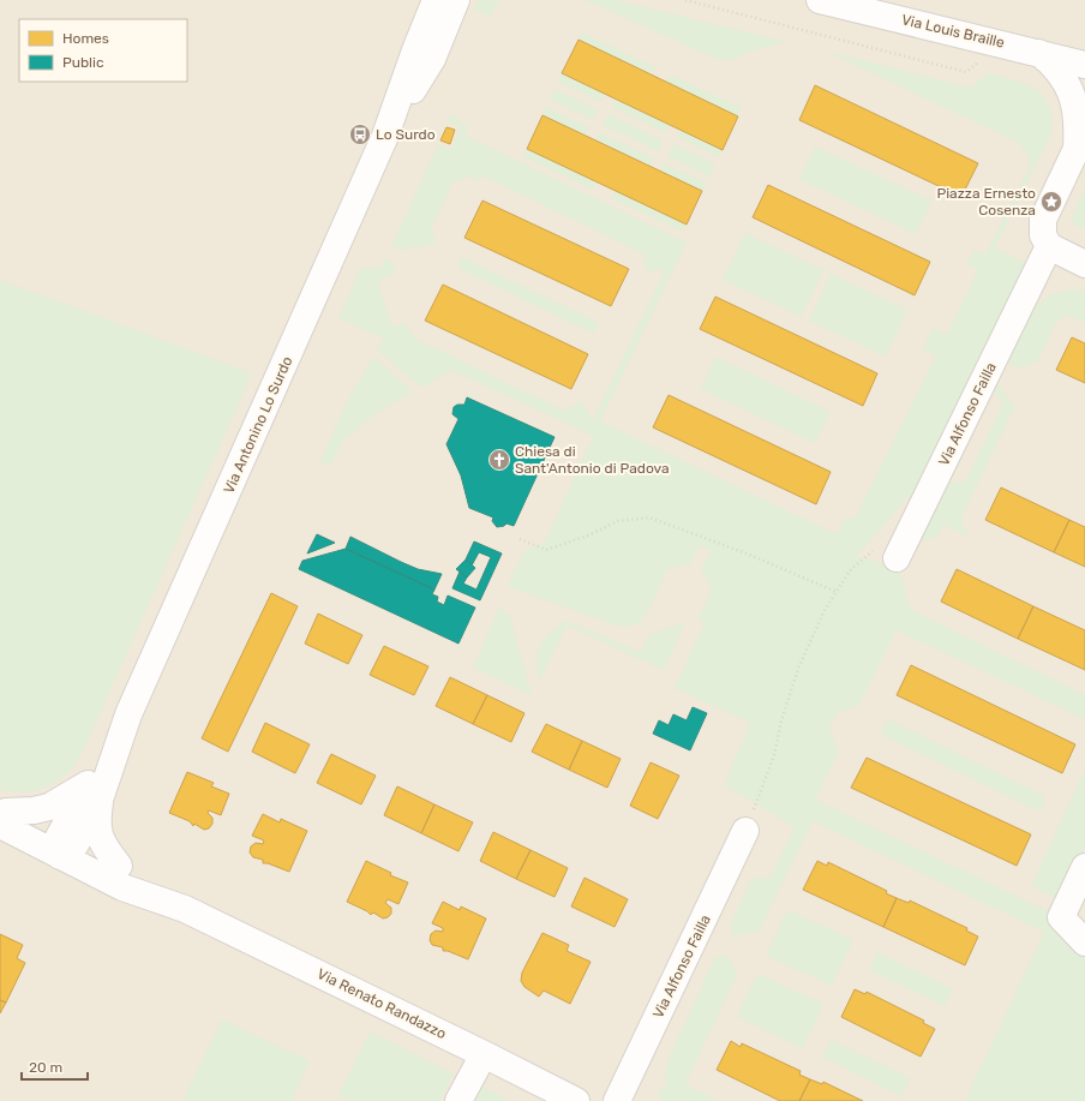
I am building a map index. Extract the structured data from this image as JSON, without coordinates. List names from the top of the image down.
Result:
{
  "streets": {
    "street": [
      "Via Louis Braille",
      "Via Alfonso Failla",
      "Via Antonino Lo Surdo",
      "Via Renato Randazzo"
    ]
  },
  "places": {
    "bus stop": ["Lo Surdo"],
    "place": ["Piazza Ernesto Cosenza"],
    "church": ["Chiesa di Sant'Antonio di Padova"]
  },
  "legend": ["Homes", "Public"],
  "scale_bar": "20 m"
}
